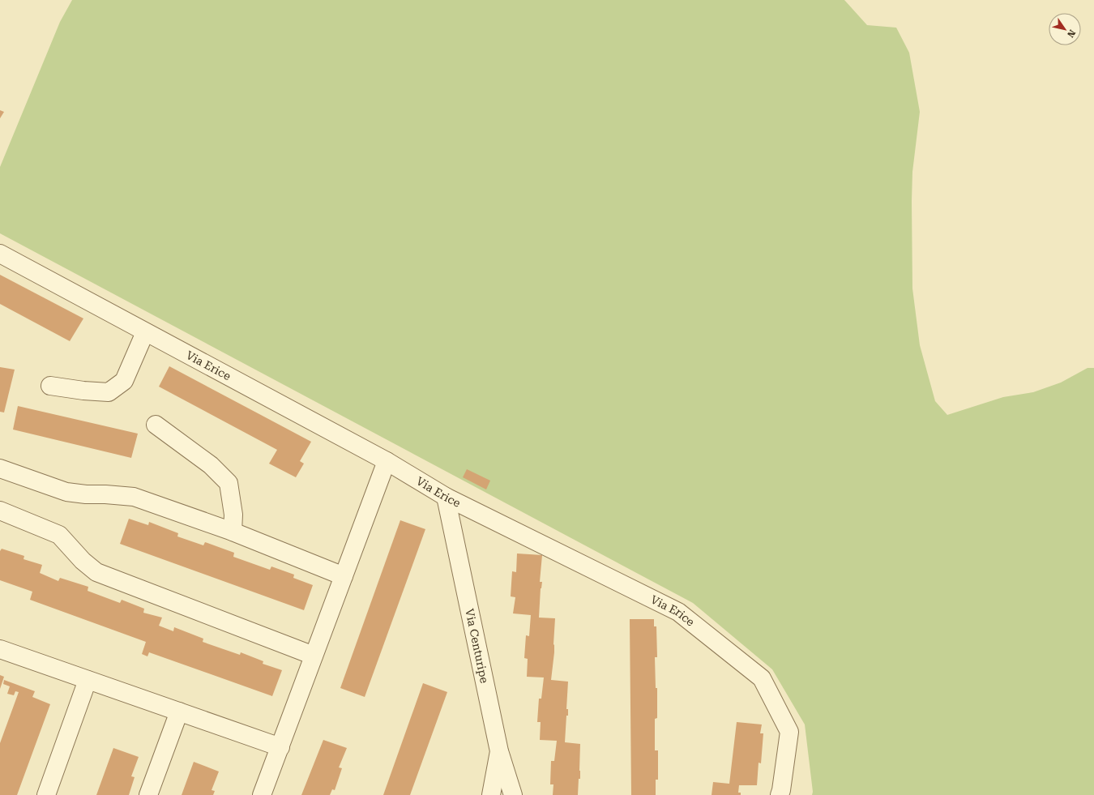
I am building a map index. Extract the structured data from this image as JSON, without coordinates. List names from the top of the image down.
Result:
{
  "streets": {
    "street": ["Via Erice", "Via Centuripe"]
  },
  "crossings": [
    ["Via Erice", "Via Centuripe"]
  ],
  "north": "bottom right"
}
